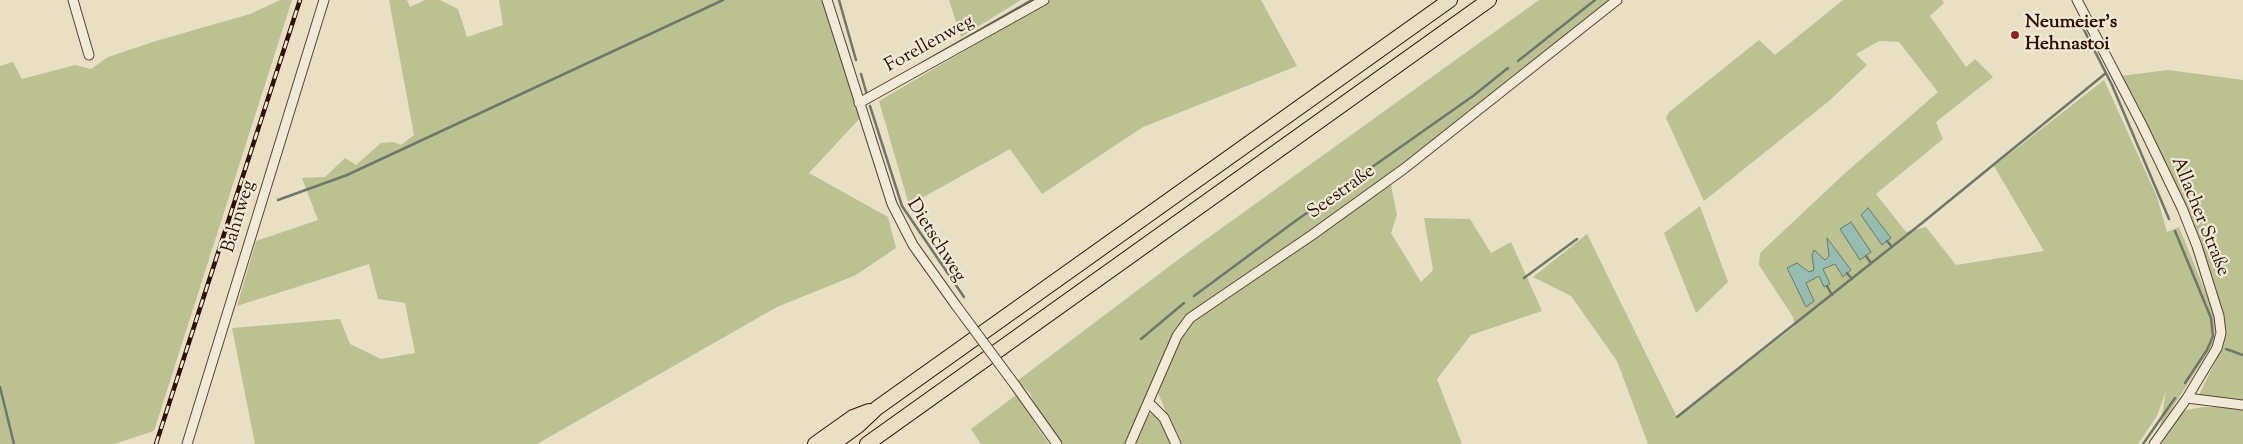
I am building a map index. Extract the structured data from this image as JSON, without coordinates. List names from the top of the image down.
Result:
{
  "streets": {
    "street": [
      "Forellenweg",
      "Seestraße",
      "Bahnweg",
      "Allacher Straße",
      "Dietschweg"
    ]
  },
  "crossings": [
    ["Forellenweg", "Dietschweg"]
  ],
  "places": ["Neumeier's Hehnastoi"]
}
